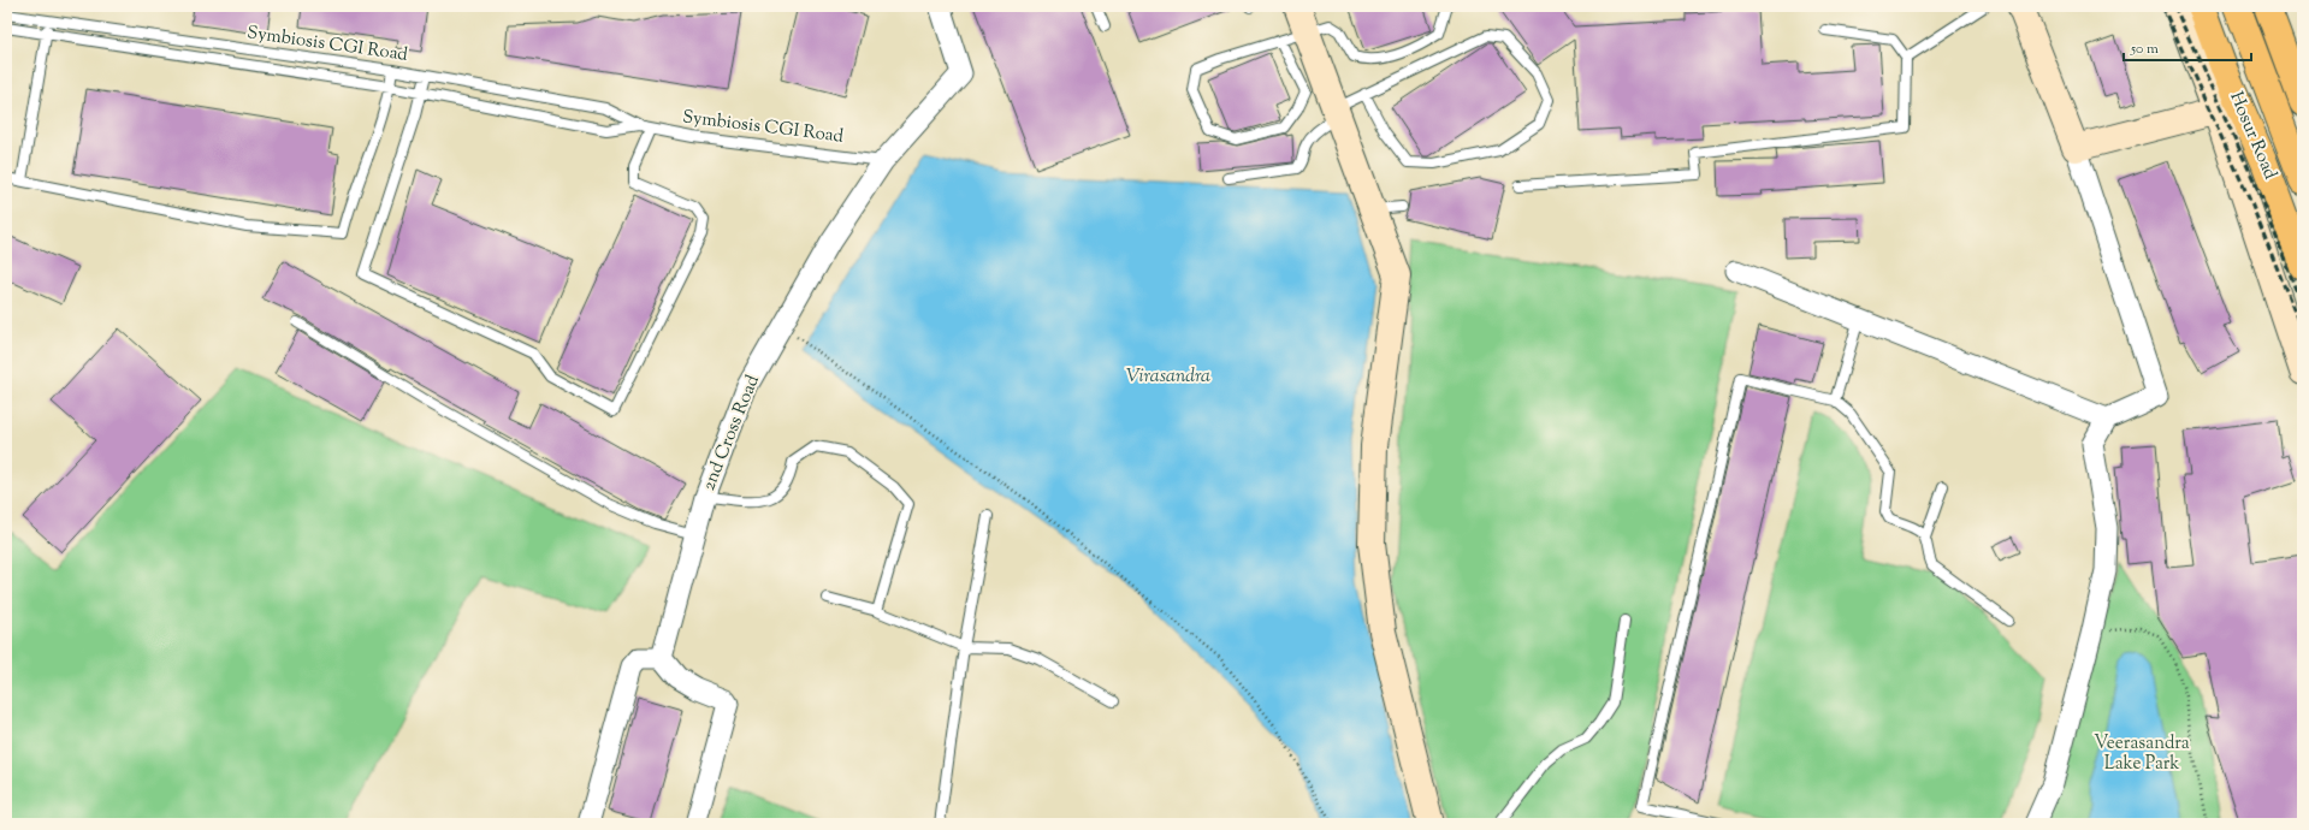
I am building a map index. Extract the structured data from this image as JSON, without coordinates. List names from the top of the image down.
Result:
{
  "streets": {
    "highway": ["Hosur Road"],
    "street": ["2nd Cross Road"],
    "lane": ["Symbiosis CGI Road"]
  },
  "crossings": [
    ["Symbiosis CGI Road", "2nd Cross Road"]
  ],
  "water": ["Virasandra"],
  "parks": ["Veerasandra Lake Park"],
  "scale_bar": "50 m"
}
